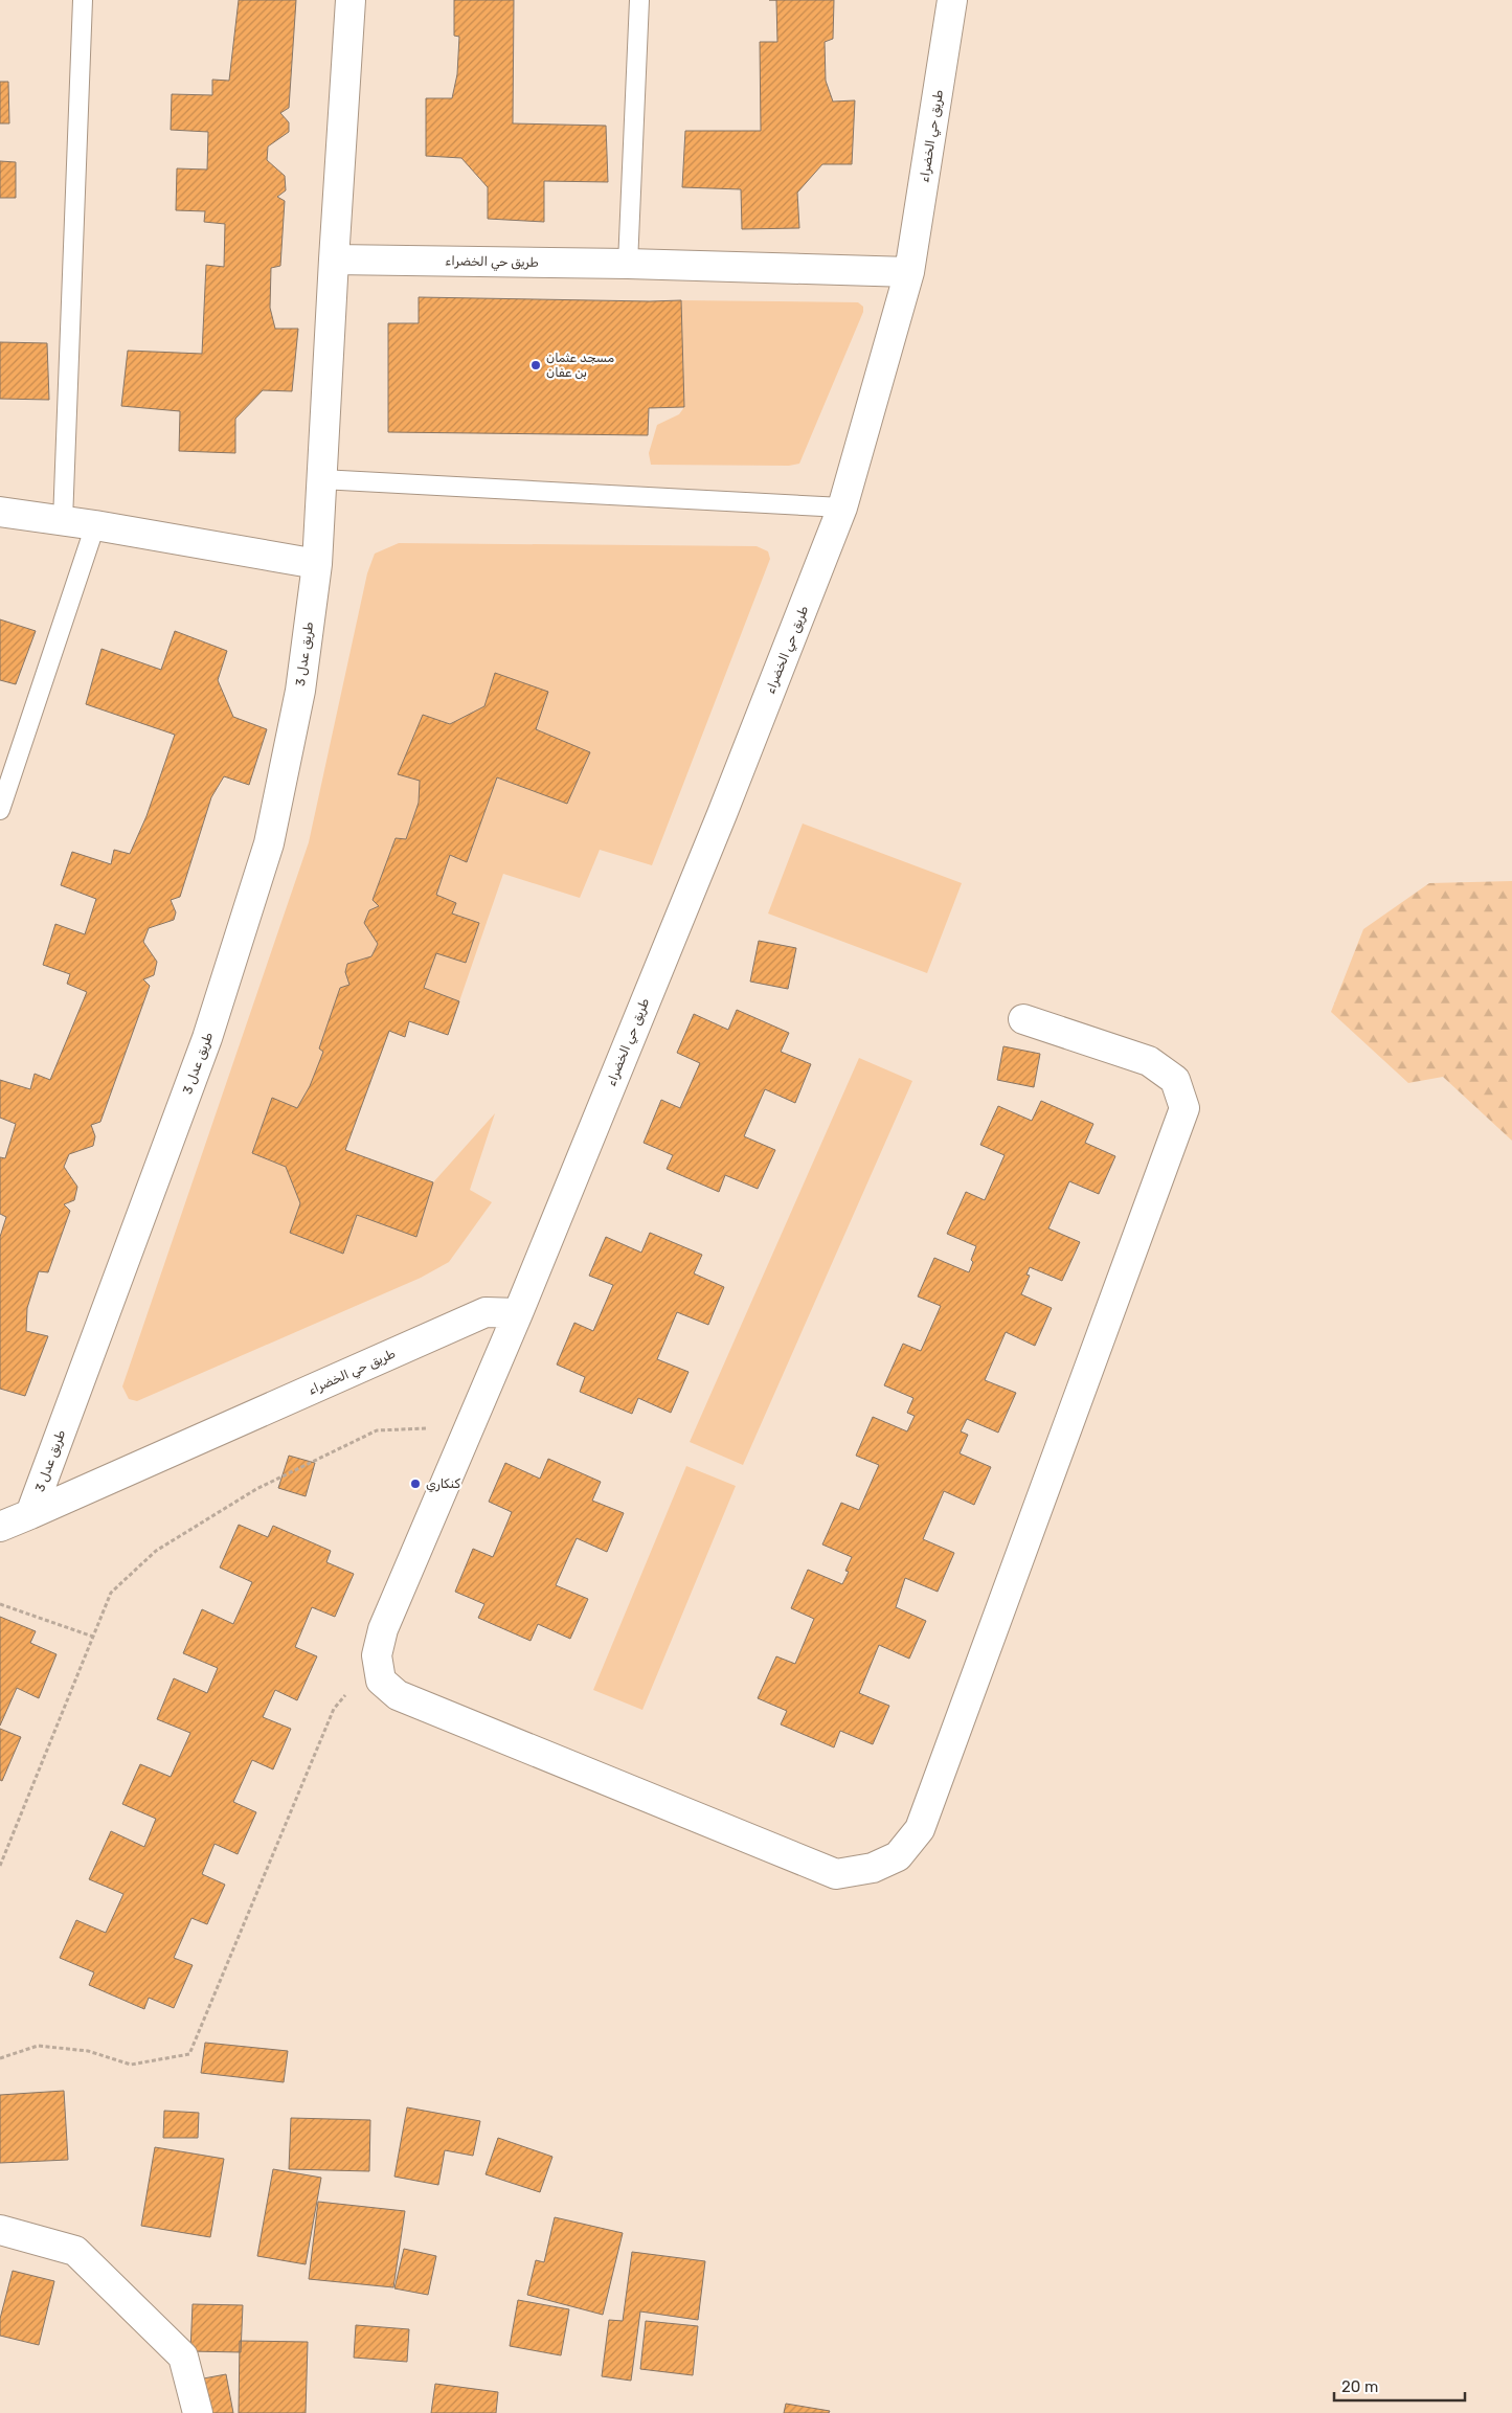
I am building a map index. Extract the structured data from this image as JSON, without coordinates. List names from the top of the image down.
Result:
{
  "streets": {
    "street": ["طريق حي الخضراء", "طريق عدل 3"]
  },
  "crossings": [
    ["طريق حي الخضراء", "طريق عدل 3"]
  ],
  "places": ["مسجد عثمان بن عفان", "كنكاري"],
  "scale_bar": "20 m"
}
